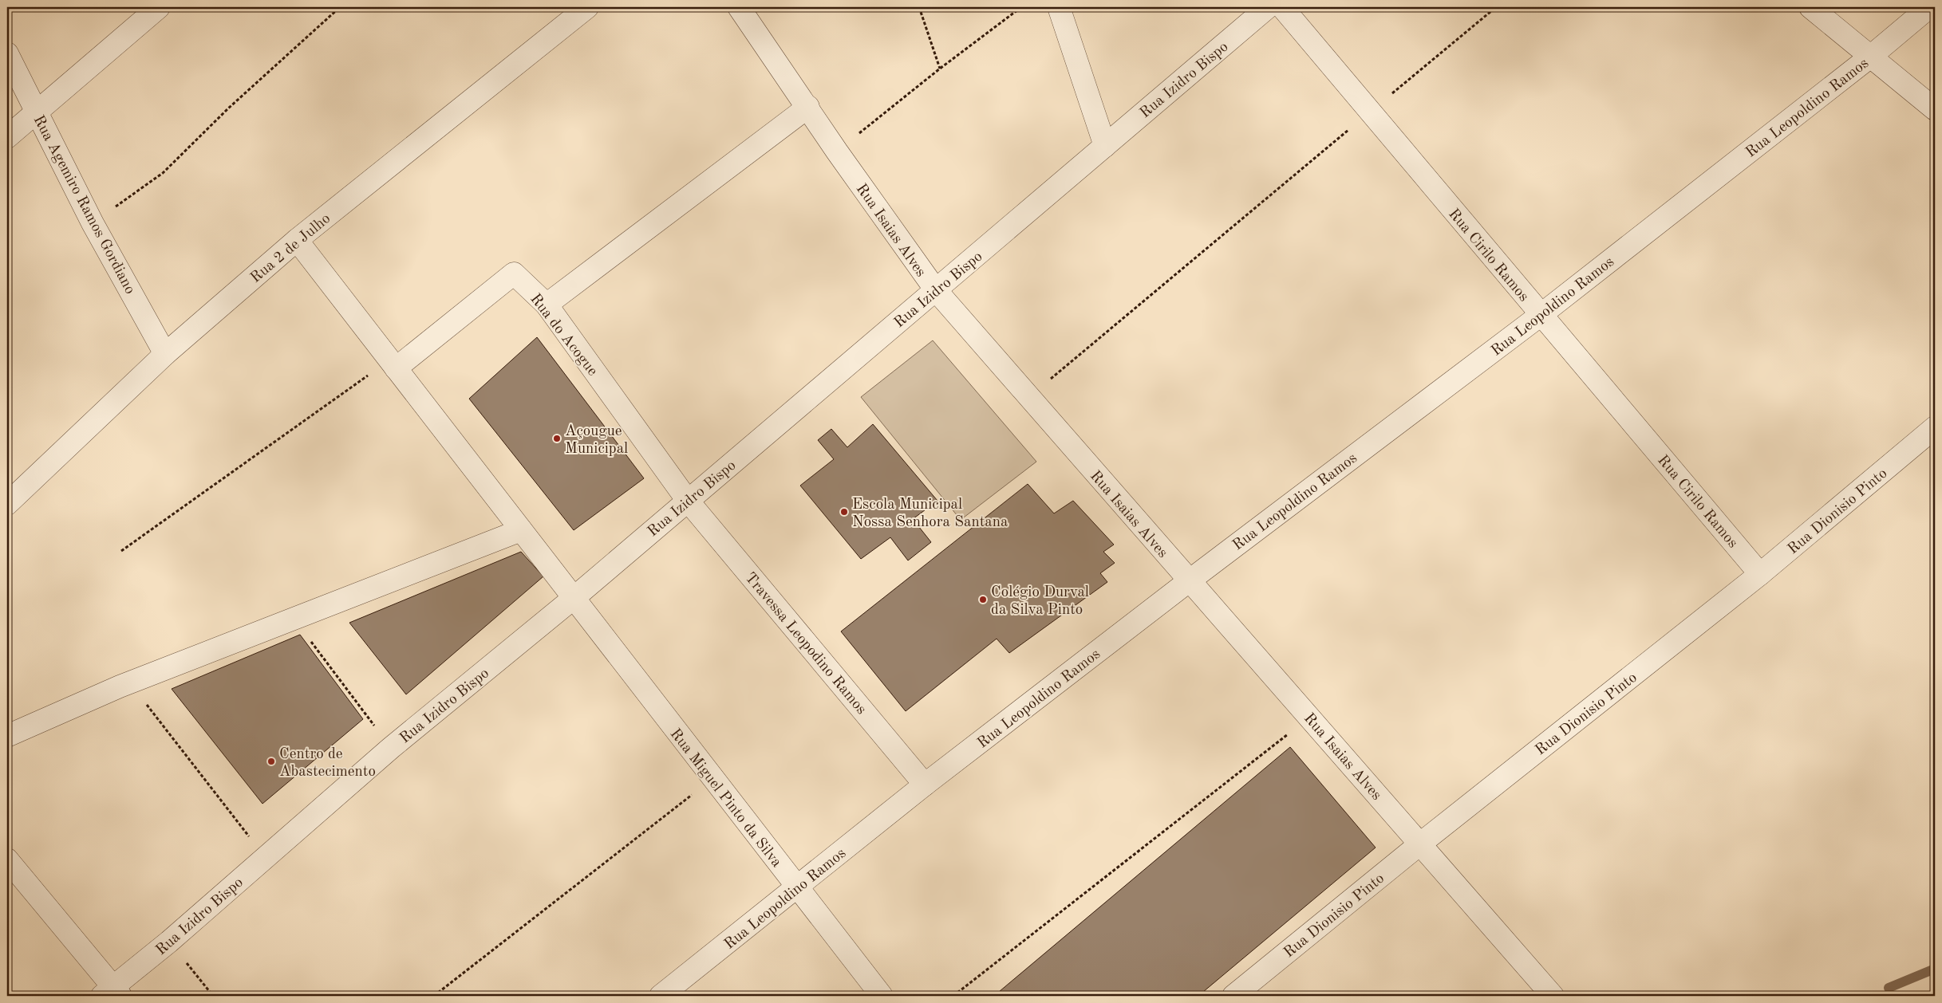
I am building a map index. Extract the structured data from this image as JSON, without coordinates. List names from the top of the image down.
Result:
{
  "streets": {
    "street": [
      "Rua Izidro Bispo",
      "Rua Leopoldino Ramos",
      "Rua Agemiro Ramos Gordiano",
      "Rua Isaias Alves",
      "Rua 2 de Julho",
      "Rua Cirilo Ramos",
      "Rua do Acogue",
      "Rua Dionisio Pinto",
      "Travessa Leopodino Ramos",
      "Rua Miguel Pinto da Silva"
    ]
  },
  "crossings": [
    ["Rua Izidro Bispo", "Rua Isaias Alves"],
    ["Rua Izidro Bispo", "Rua do Acogue"],
    ["Rua Izidro Bispo", "Travessa Leopodino Ramos"],
    ["Rua Izidro Bispo", "Rua Miguel Pinto da Silva"],
    ["Rua Leopoldino Ramos", "Rua Isaias Alves"],
    ["Rua Leopoldino Ramos", "Rua Cirilo Ramos"],
    ["Rua Leopoldino Ramos", "Travessa Leopodino Ramos"],
    ["Rua Leopoldino Ramos", "Rua Miguel Pinto da Silva"],
    ["Rua Agemiro Ramos Gordiano", "Rua 2 de Julho"],
    ["Rua Isaias Alves", "Rua Dionisio Pinto"],
    ["Rua Cirilo Ramos", "Rua Dionisio Pinto"],
    ["Rua do Acogue", "Travessa Leopodino Ramos"]
  ],
  "places": [
    "Açougue Municipal",
    "Escola Municipal Nossa Senhora Santana",
    "Colégio Durval da Silva Pinto",
    "Centro de Abastecimento"
  ]
}
